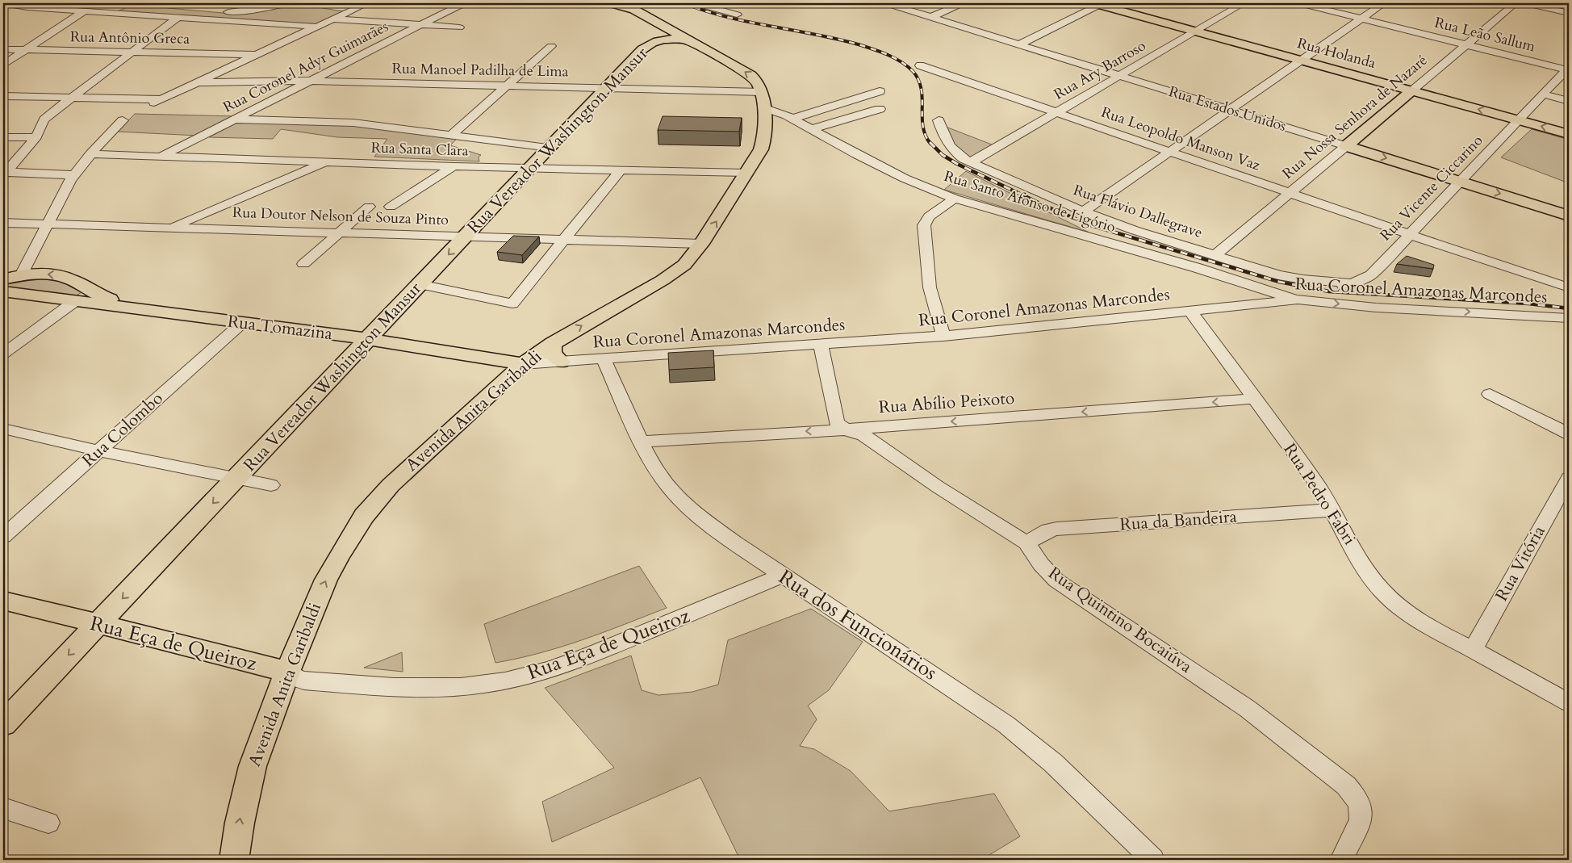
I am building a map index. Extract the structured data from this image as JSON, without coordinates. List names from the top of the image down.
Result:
{
  "streets": {
    "main road": [
      "Rua Holanda",
      "Rua Estados Unidos",
      "Rua Nossa Senhora de Nazaré",
      "Rua Vereador Washington Mansur",
      "Rua Tomazina",
      "Avenida Anita Garibaldi",
      "Rua Eça de Queiroz"
    ],
    "street": [
      "Rua Leão Sallum",
      "Rua Antônio Greca",
      "Rua Coronel Adyr Guimarães",
      "Rua Manoel Padilha de Lima",
      "Rua Ary Barroso",
      "Rua Leopoldo Manson Vaz",
      "Rua Santa Clara",
      "Rua Vicente Ciccarino",
      "Rua Santo Afonso de Ligório",
      "Rua Flávio Dallegrave",
      "Rua Doutor Nelson de Souza Pinto",
      "Rua Coronel Amazonas Marcondes",
      "Rua Abílio Peixoto",
      "Rua Colombo",
      "Rua Pedro Fabri",
      "Rua da Bandeira",
      "Rua Vitória",
      "Rua Quintino Bocaiúva",
      "Rua dos Funcionários"
    ]
  },
  "crossings": [
    ["Rua Leão Sallum", "Rua Nossa Senhora de Nazaré"],
    ["Rua Leão Sallum", "Rua Vicente Ciccarino"],
    ["Rua Holanda", "Rua Ary Barroso"],
    ["Rua Holanda", "Rua Nossa Senhora de Nazaré"],
    ["Rua Holanda", "Rua Vicente Ciccarino"],
    ["Rua Coronel Adyr Guimarães", "Rua Manoel Padilha de Lima"],
    ["Rua Coronel Adyr Guimarães", "Rua Santa Clara"],
    ["Rua Manoel Padilha de Lima", "Rua Vereador Washington Mansur"],
    ["Rua Manoel Padilha de Lima", "Rua Santo Afonso de Ligório"],
    ["Rua Manoel Padilha de Lima", "Avenida Anita Garibaldi"],
    ["Rua Ary Barroso", "Rua Estados Unidos"],
    ["Rua Ary Barroso", "Rua Leopoldo Manson Vaz"],
    ["Rua Ary Barroso", "Rua Flávio Dallegrave"],
    ["Rua Estados Unidos", "Rua Nossa Senhora de Nazaré"],
    ["Rua Estados Unidos", "Rua Vicente Ciccarino"],
    ["Rua Nossa Senhora de Nazaré", "Rua Leopoldo Manson Vaz"],
    ["Rua Nossa Senhora de Nazaré", "Rua Flávio Dallegrave"],
    ["Rua Leopoldo Manson Vaz", "Rua Vicente Ciccarino"],
    ["Rua Vereador Washington Mansur", "Rua Santa Clara"],
    ["Rua Vereador Washington Mansur", "Rua Doutor Nelson de Souza Pinto"],
    ["Rua Vereador Washington Mansur", "Rua Tomazina"],
    ["Rua Vereador Washington Mansur", "Rua Eça de Queiroz"],
    ["Rua Santa Clara", "Avenida Anita Garibaldi"],
    ["Rua Vicente Ciccarino", "Rua Santo Afonso de Ligório"],
    ["Rua Vicente Ciccarino", "Rua Flávio Dallegrave"],
    ["Rua Vicente Ciccarino", "Rua Coronel Amazonas Marcondes"],
    ["Rua Santo Afonso de Ligório", "Rua Coronel Amazonas Marcondes"],
    ["Rua Santo Afonso de Ligório", "Avenida Anita Garibaldi"],
    ["Rua Doutor Nelson de Souza Pinto", "Avenida Anita Garibaldi"],
    ["Rua Coronel Amazonas Marcondes", "Rua Tomazina"],
    ["Rua Coronel Amazonas Marcondes", "Avenida Anita Garibaldi"],
    ["Rua Coronel Amazonas Marcondes", "Rua Pedro Fabri"],
    ["Rua Coronel Amazonas Marcondes", "Rua dos Funcionários"],
    ["Rua Tomazina", "Avenida Anita Garibaldi"],
    ["Rua Tomazina", "Rua Colombo"],
    ["Rua Abílio Peixoto", "Rua Pedro Fabri"],
    ["Rua Abílio Peixoto", "Rua Quintino Bocaiúva"],
    ["Rua Abílio Peixoto", "Rua dos Funcionários"],
    ["Avenida Anita Garibaldi", "Rua Eça de Queiroz"],
    ["Rua Pedro Fabri", "Rua da Bandeira"],
    ["Rua Pedro Fabri", "Rua Vitória"],
    ["Rua da Bandeira", "Rua Quintino Bocaiúva"],
    ["Rua dos Funcionários", "Rua Eça de Queiroz"]
  ],
  "one_way": ["Rua Vereador Washington Mansur", "Rua Abílio Peixoto", "Avenida Anita Garibaldi"]
}
